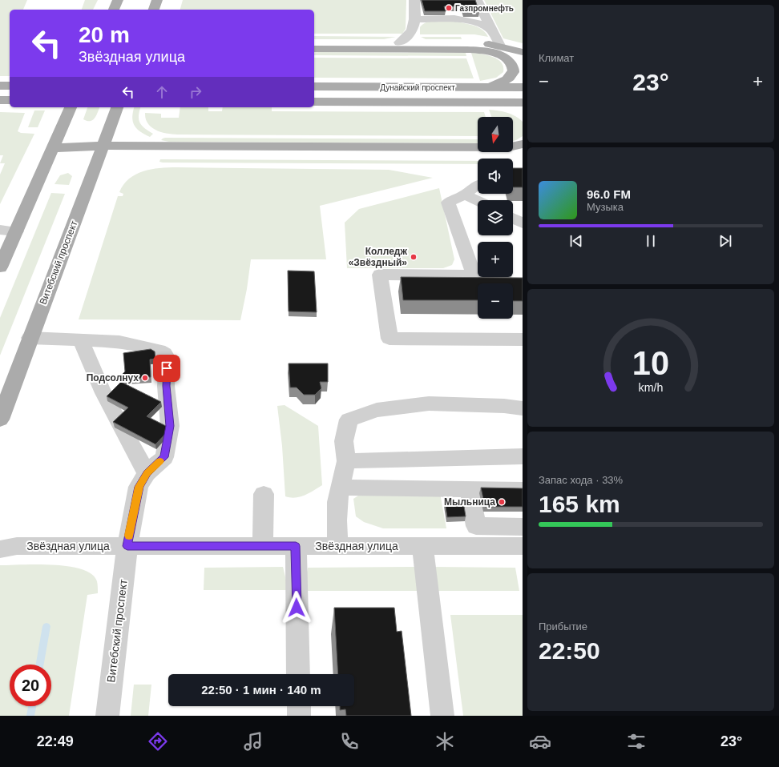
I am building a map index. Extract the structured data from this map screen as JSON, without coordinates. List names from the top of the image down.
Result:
{
  "streets": {
    "main road": ["Дунайский проспект", "Витебский проспект"],
    "street": ["Звёздная улица"]
  },
  "crossings": [
    ["Витебский проспект", "Звёздная улица"]
  ],
  "places": [
    "Газпромнефть",
    "Колледж «Звёздный»",
    "Подсолнух",
    "Мыльница"
  ],
  "north": "bottom",
  "page": {
    "tile": [
      "Климат",
      ["Запас хода · 33%", "165 km"],
      ["Прибытие", "22:50"]
    ],
    "turn": ["20 m", "Звёздная улица"],
    "heat": ["−", "23°", "+"],
    "map_buttons": ["+", "−"],
    "song": ["96.0 FM", "Музыка"],
    "limit": "20",
    "trip": "22:50 · 1 мин · 140 m",
    "tabs": ["22:49", "23°"],
    "gauge": ["10", "km/h"]
  }
}
